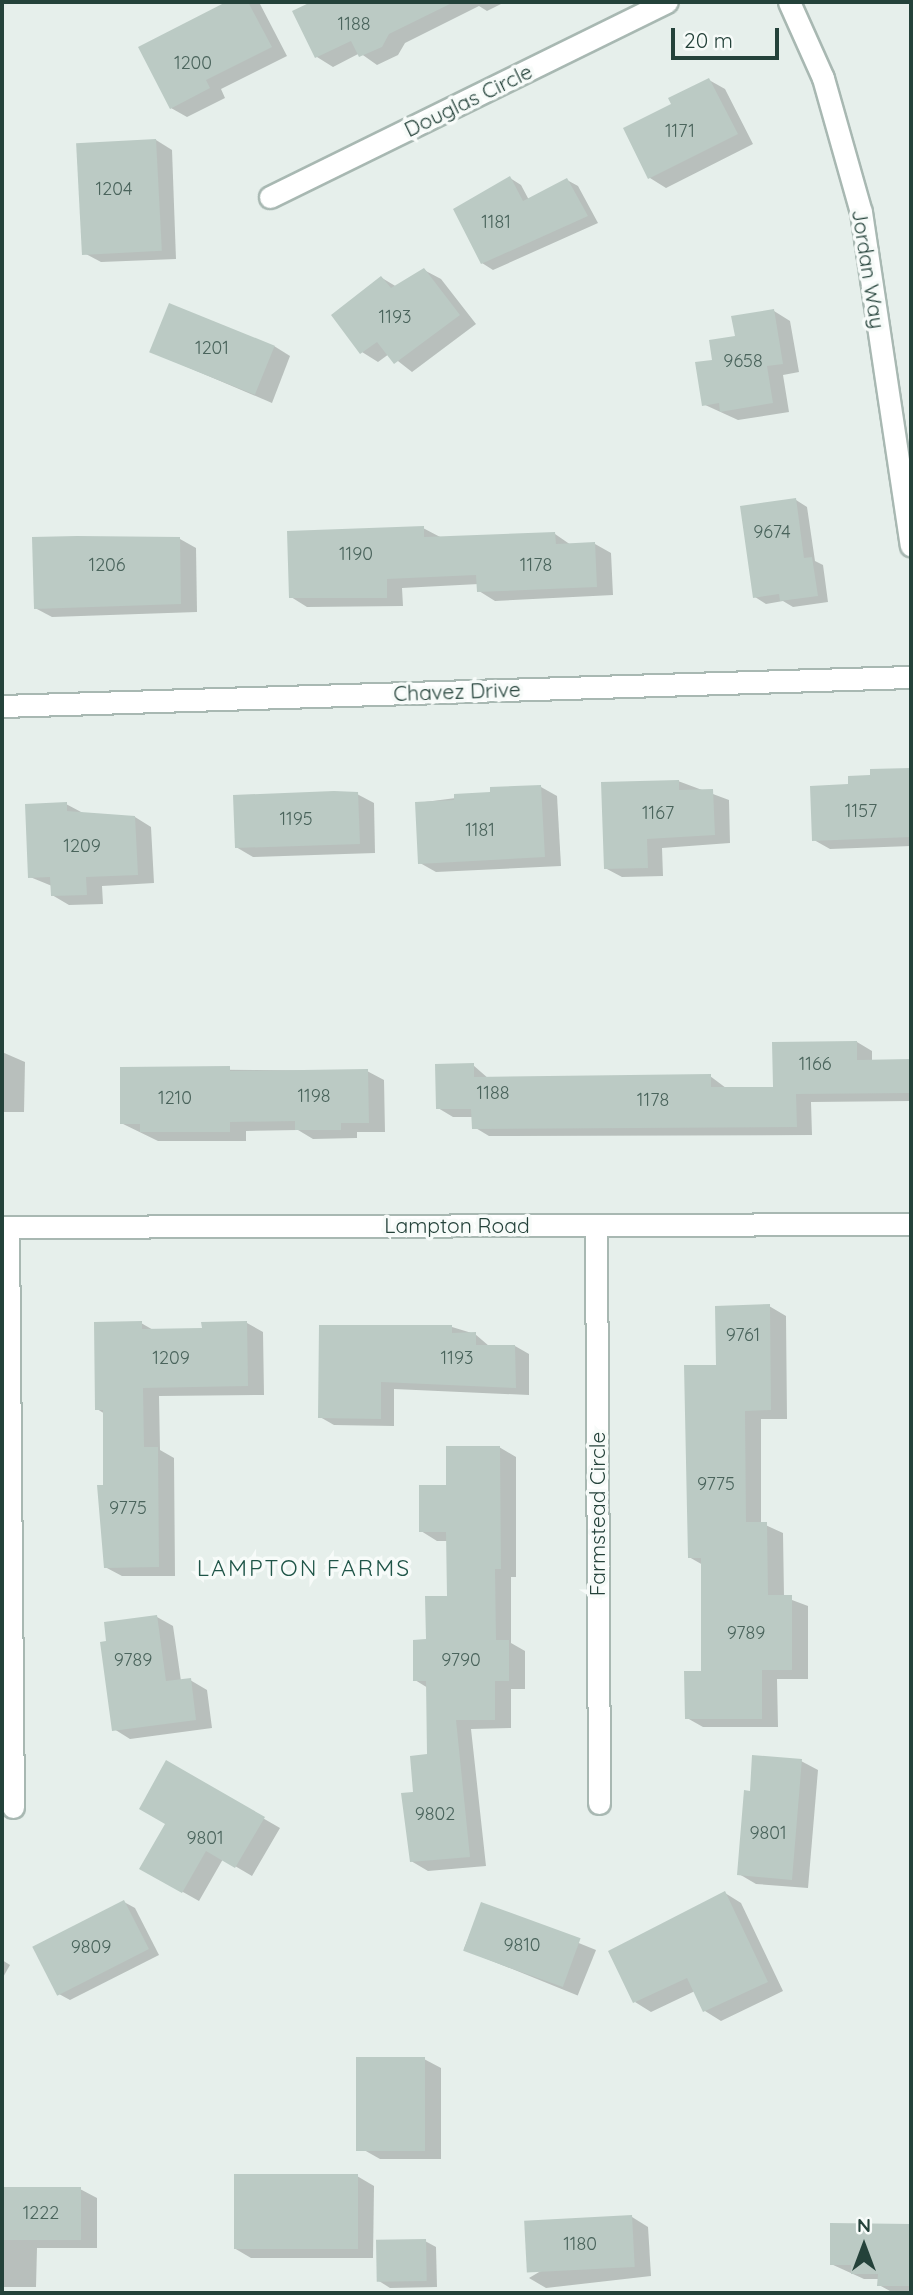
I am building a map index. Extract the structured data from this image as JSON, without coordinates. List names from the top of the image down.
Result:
{
  "streets": {
    "street": [
      "Douglas Circle",
      "Jordan Way",
      "Chavez Drive",
      "Lampton Road",
      "Farmstead Circle"
    ]
  },
  "crossings": [
    ["Lampton Road", "Farmstead Circle"]
  ],
  "districts": ["LAMPTON FARMS"],
  "house_numbers": [
    "1188",
    "1200",
    "1171",
    "1204",
    "1181",
    "1193",
    "1201",
    "9658",
    "9674",
    "1190",
    "1206",
    "1178",
    "1157",
    "1167",
    "1195",
    "1181",
    "1209",
    "1166",
    "1188",
    "1198",
    "1210",
    "1178",
    "9761",
    "1209",
    "1193",
    "9775",
    "9775",
    "9789",
    "9789",
    "9790",
    "9802",
    "9801",
    "9801",
    "9810",
    "9809",
    "1222",
    "1180"
  ],
  "scale_bar": "20 m",
  "north": "top"
}
